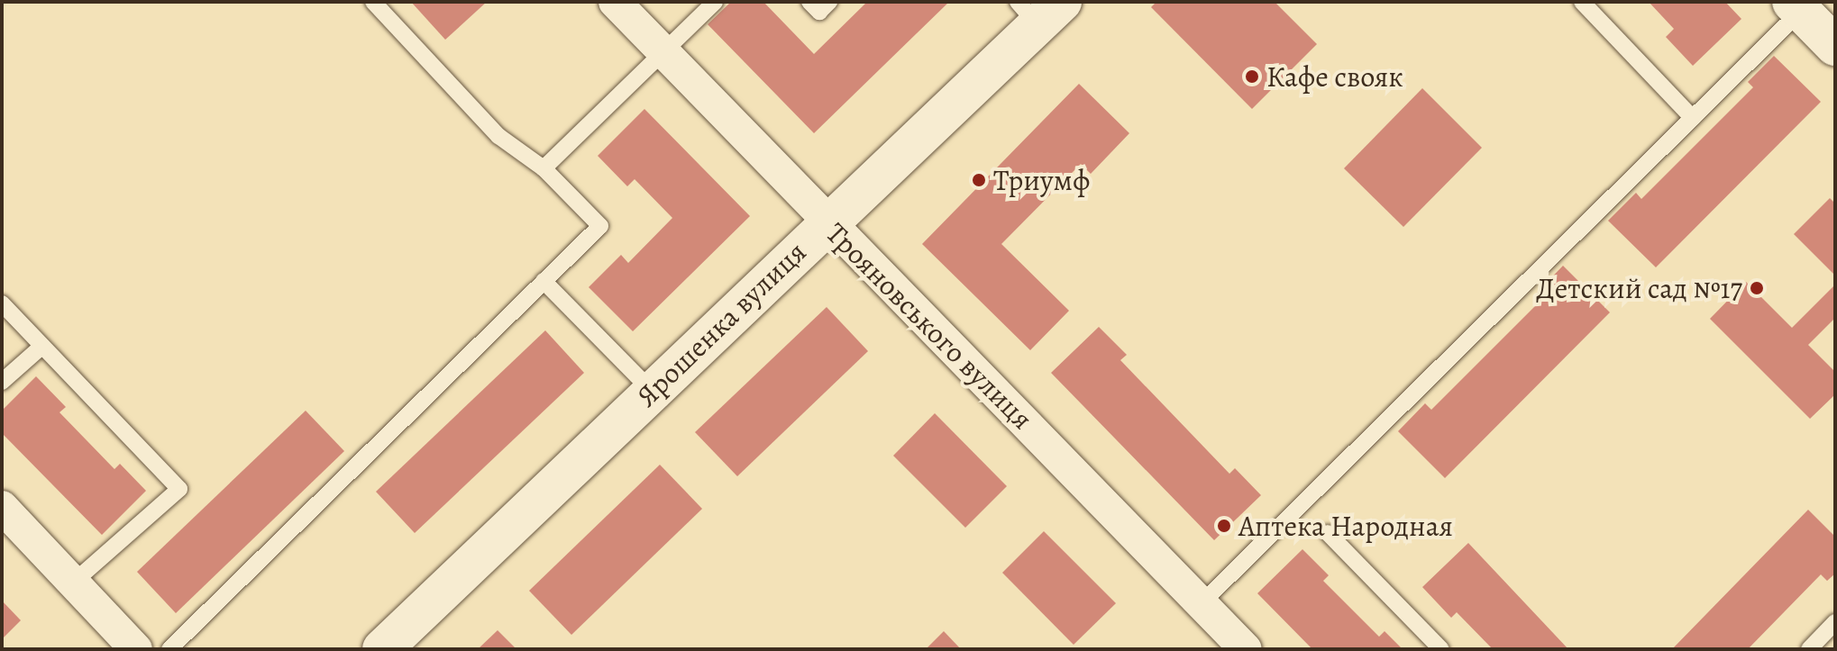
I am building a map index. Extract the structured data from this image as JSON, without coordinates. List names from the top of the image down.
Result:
{
  "streets": {
    "street": ["Ярошенка вулиця", "Трояновського вулиця"]
  },
  "crossings": [
    ["Ярошенка вулиця", "Трояновського вулиця"]
  ],
  "places": [
    "Кафе свояк",
    "Триумф",
    "Детский сад №17",
    "Аптека Народная"
  ]
}
